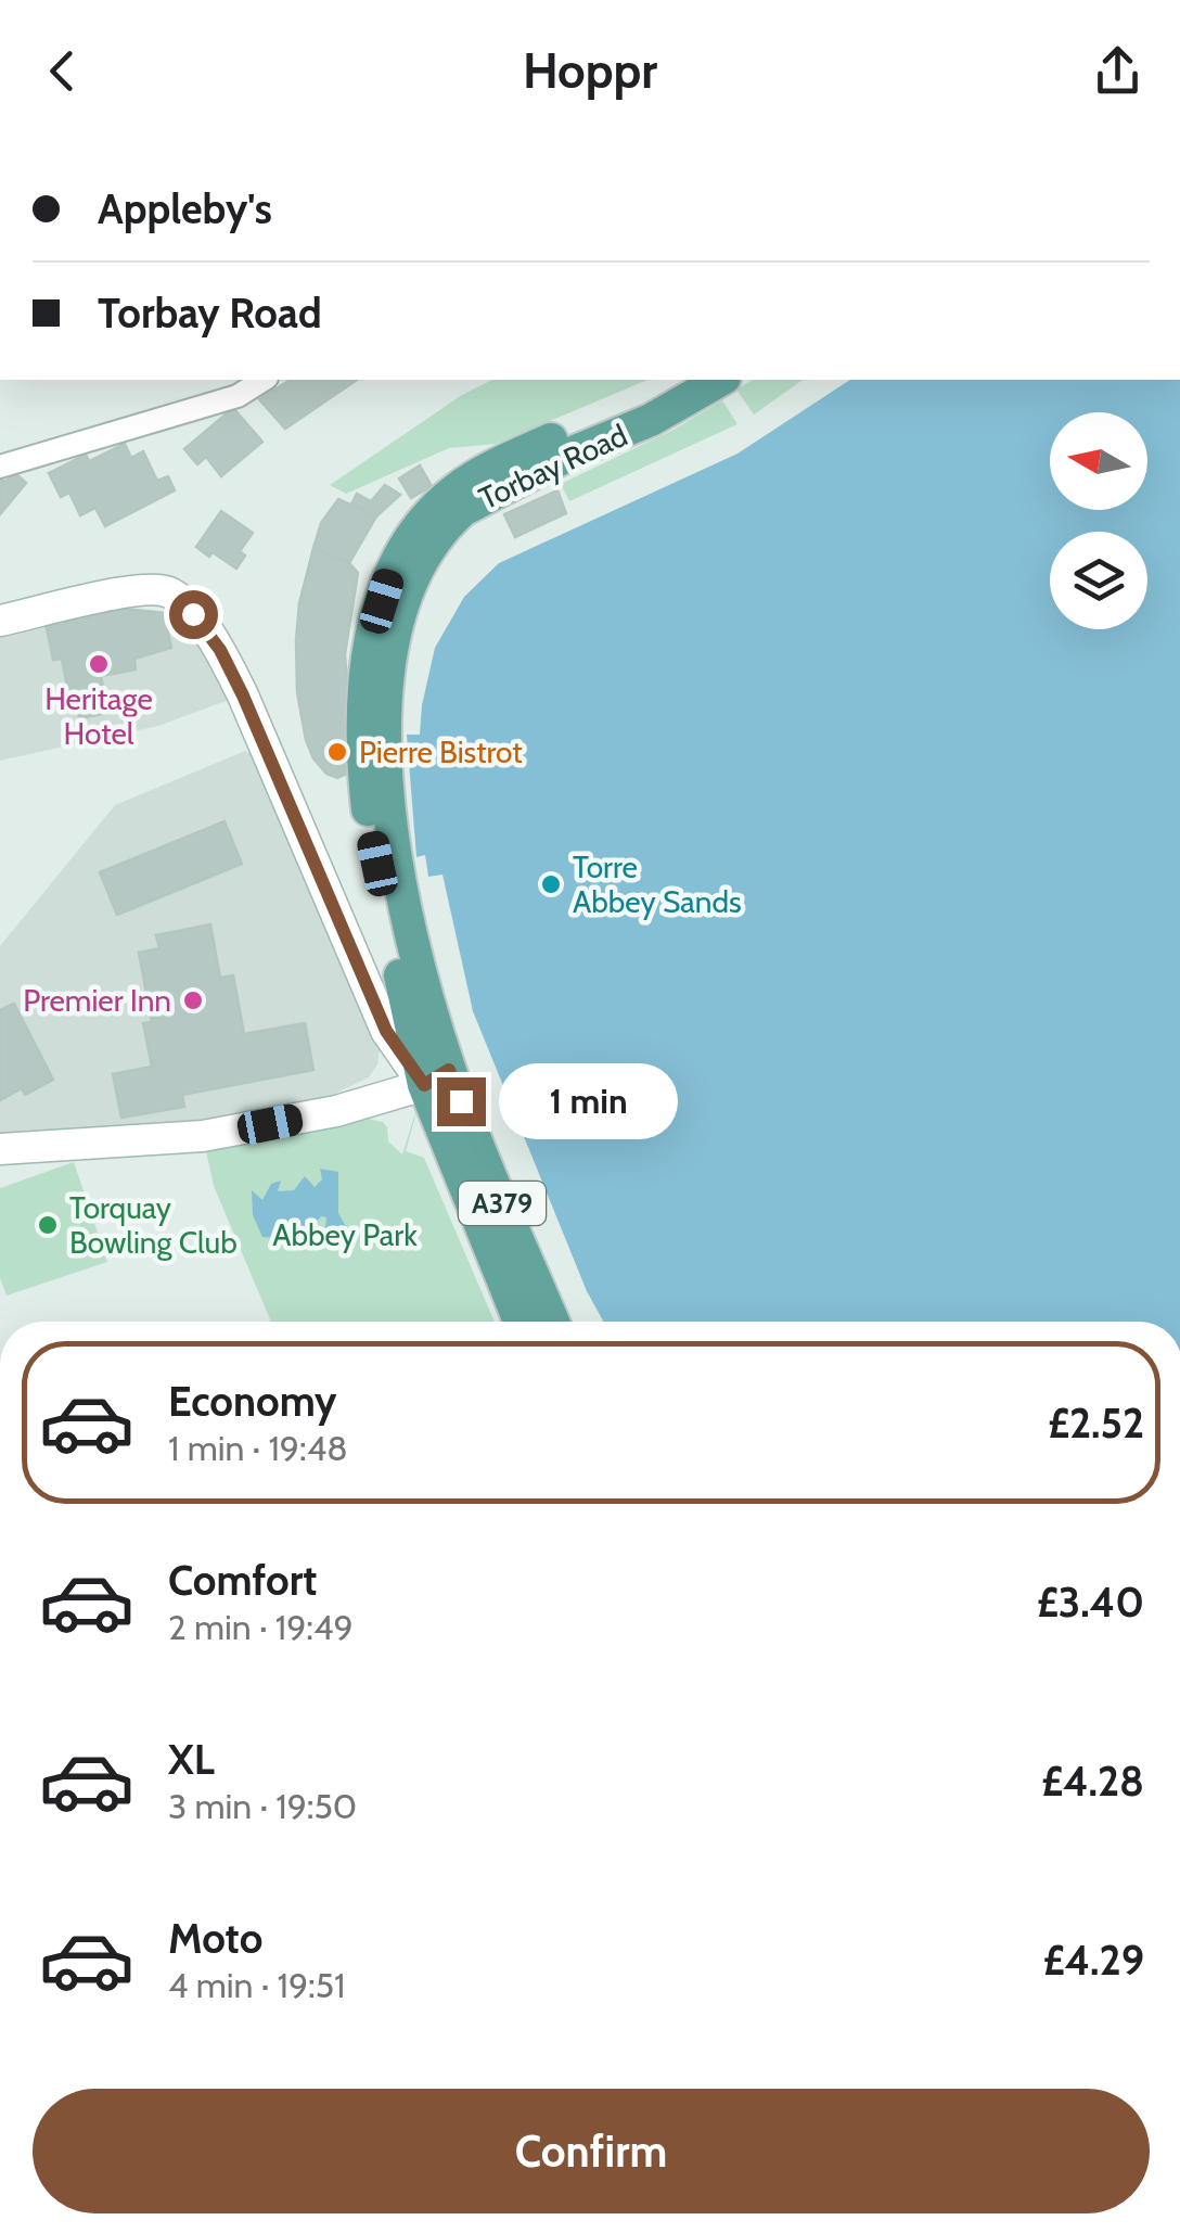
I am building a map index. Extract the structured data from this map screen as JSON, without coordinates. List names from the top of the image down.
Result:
{
  "streets": {
    "main road": ["Torbay Road", "A379"]
  },
  "parks": ["Abbey Park"],
  "places": [
    "Heritage Hotel",
    "Pierre Bistrot",
    "Torre Abbey Sands",
    "Premier Inn",
    "Torquay Bowling Club"
  ],
  "north": "left",
  "page": {
    "header": "Hoppr",
    "banner": ["Appleby's", "Torbay Road"],
    "bubble": "1 min",
    "list": [
      {
        "name": "Economy",
        "note": "1 min · 19:48",
        "value": "£2.52"
      },
      {
        "name": "Comfort",
        "note": "2 min · 19:49",
        "value": "£3.40"
      },
      {
        "name": "XL",
        "note": "3 min · 19:50",
        "value": "£4.28"
      },
      {
        "name": "Moto",
        "note": "4 min · 19:51",
        "value": "£4.29"
      }
    ],
    "buttons": "Confirm"
  }
}
